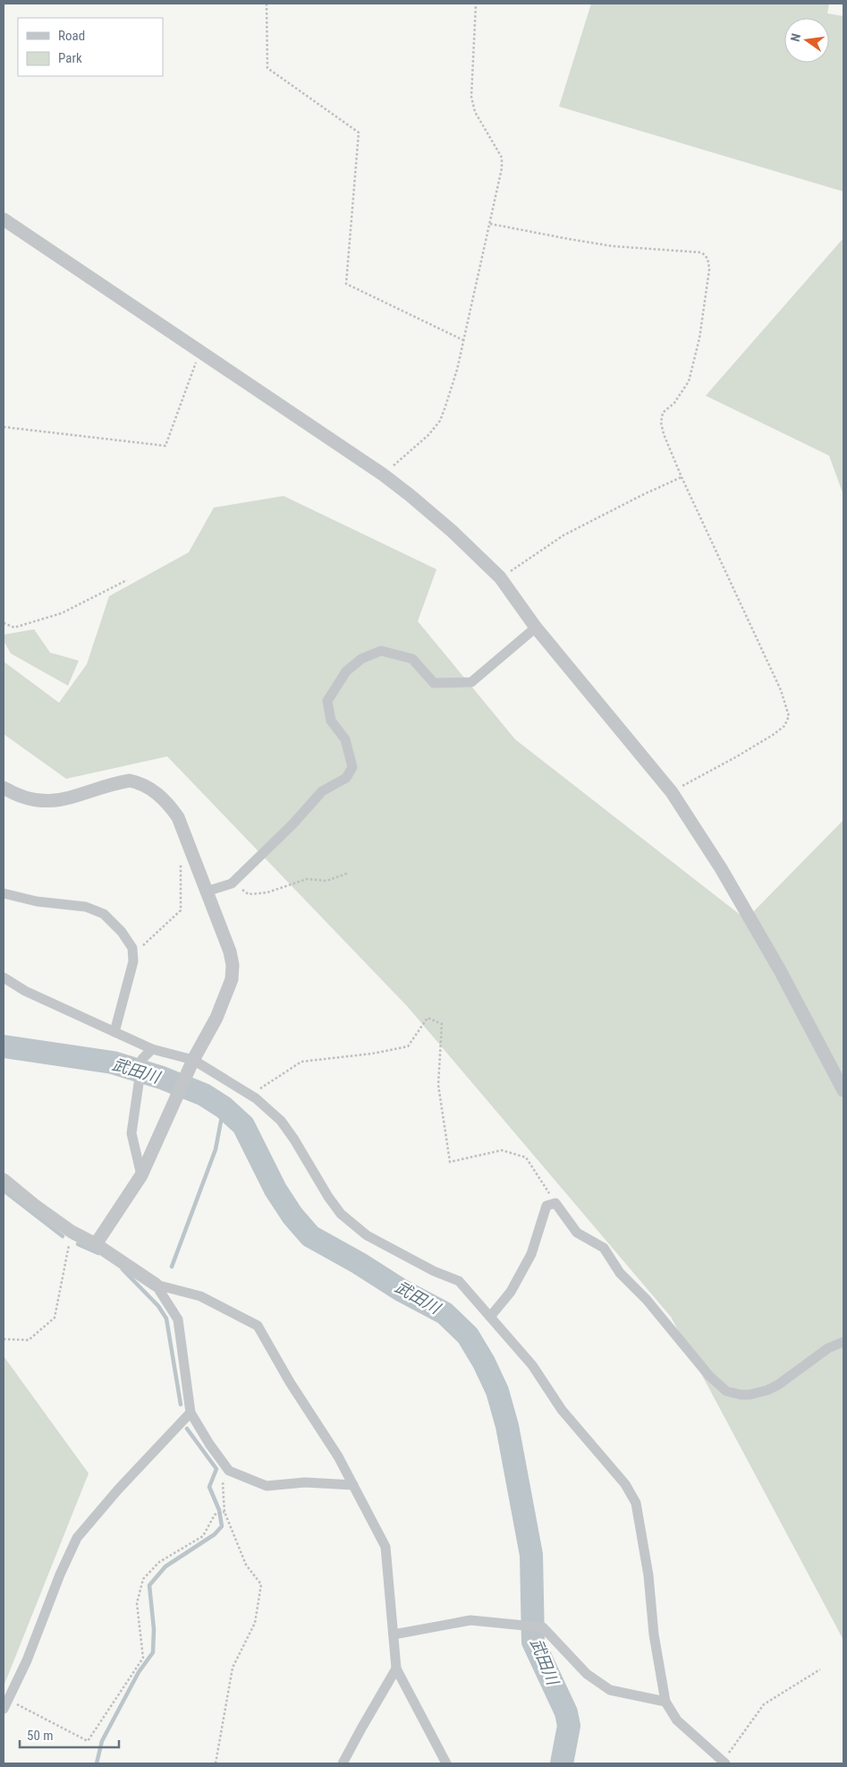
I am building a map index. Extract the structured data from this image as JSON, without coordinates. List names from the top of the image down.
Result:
{
  "water": ["武田川"],
  "legend": ["Road", "Park"],
  "scale_bar": "50 m",
  "north": "left"
}
